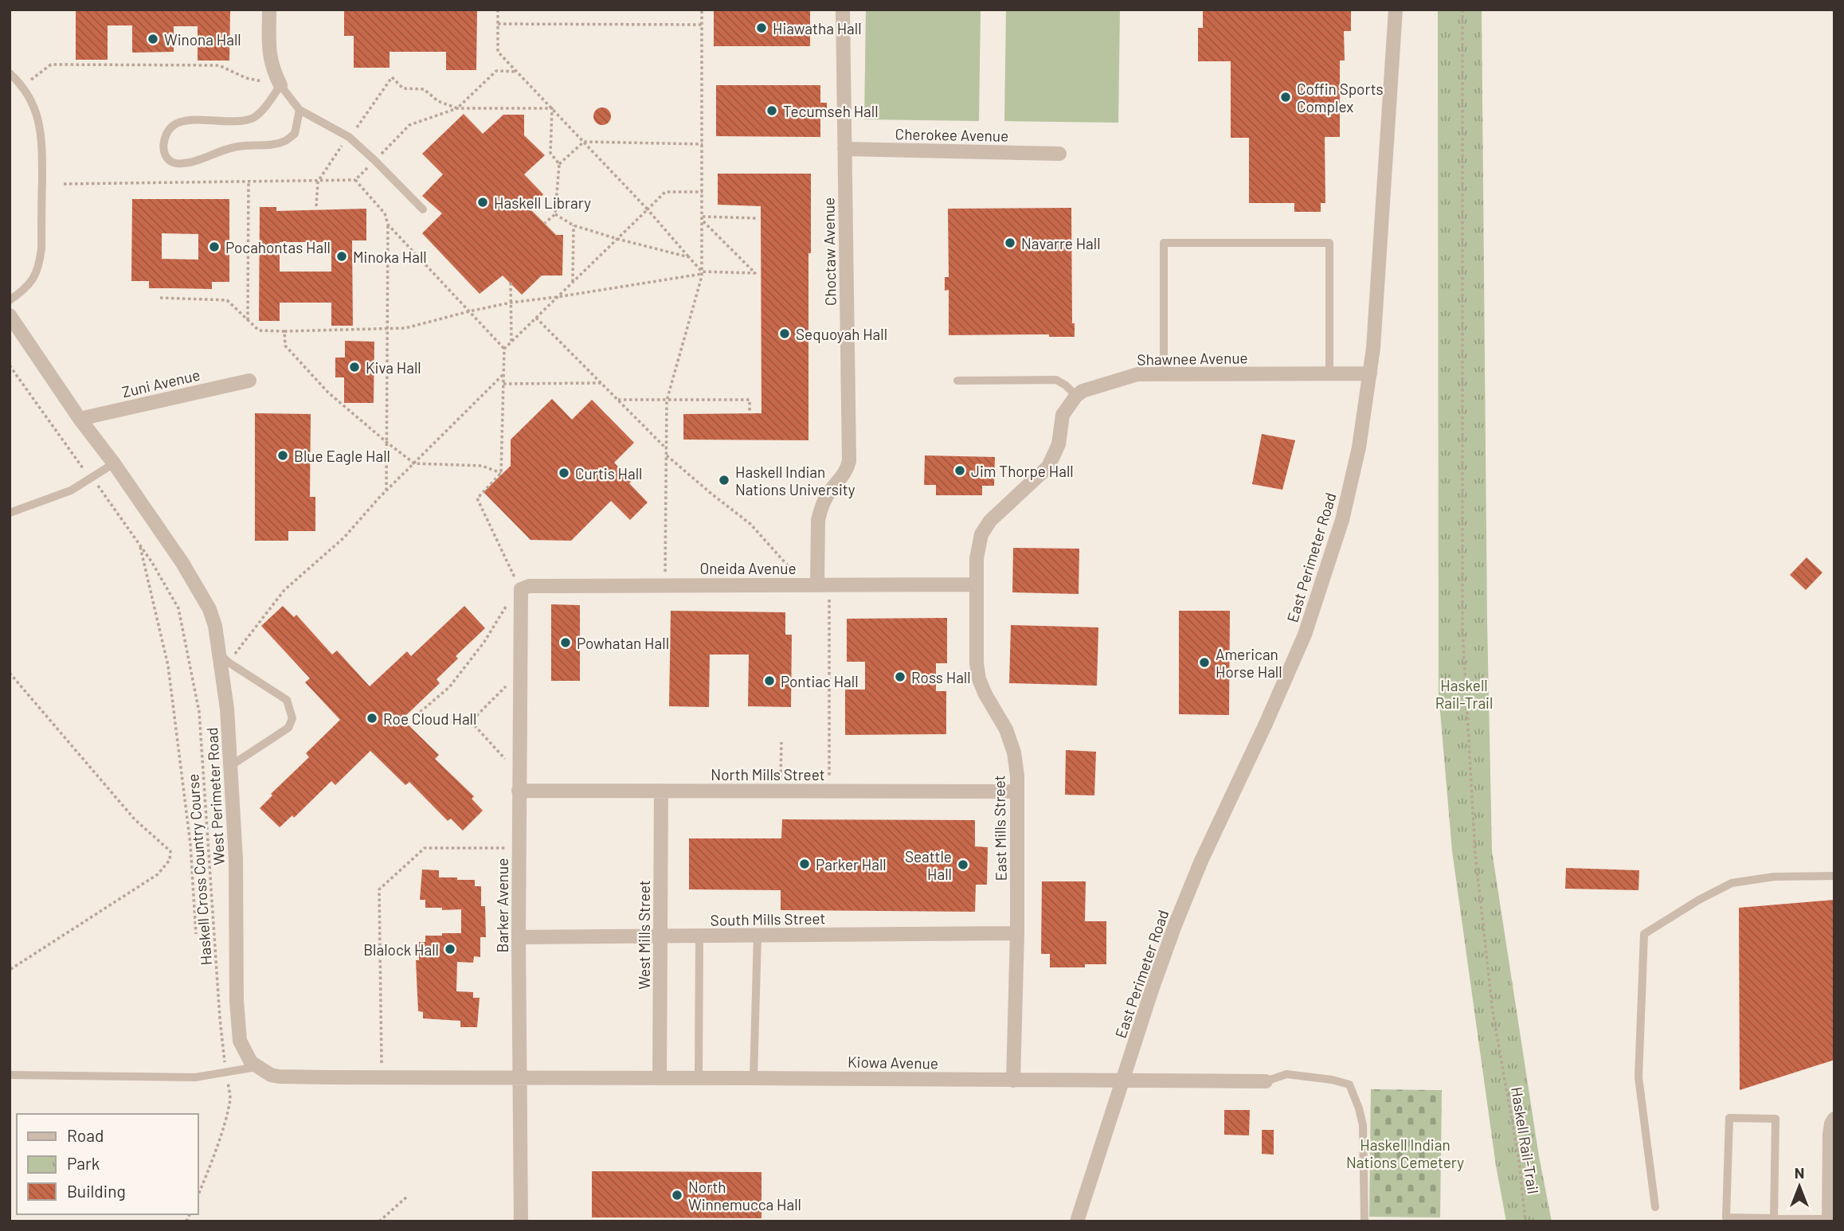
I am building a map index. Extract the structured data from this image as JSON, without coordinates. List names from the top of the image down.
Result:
{
  "streets": {
    "street": [
      "Cherokee Avenue",
      "Choctaw Avenue",
      "Shawnee Avenue",
      "Zuni Avenue",
      "East Perimeter Road",
      "Oneida Avenue",
      "North Mills Street",
      "West Perimeter Road",
      "East Mills Street",
      "Barker Avenue",
      "South Mills Street",
      "West Mills Street",
      "Kiowa Avenue"
    ],
    "path": ["Haskell Cross Country Course", "Haskell Rail-Trail"]
  },
  "crossings": [
    ["Cherokee Avenue", "Choctaw Avenue"],
    ["Choctaw Avenue", "Oneida Avenue"],
    ["Shawnee Avenue", "East Perimeter Road"],
    ["Zuni Avenue", "West Perimeter Road"],
    ["East Perimeter Road", "Kiowa Avenue"],
    ["Oneida Avenue", "East Mills Street"],
    ["Oneida Avenue", "Barker Avenue"],
    ["North Mills Street", "East Mills Street"],
    ["North Mills Street", "Barker Avenue"],
    ["North Mills Street", "West Mills Street"],
    ["East Mills Street", "South Mills Street"],
    ["East Mills Street", "Kiowa Avenue"],
    ["Barker Avenue", "South Mills Street"],
    ["Barker Avenue", "Kiowa Avenue"],
    ["South Mills Street", "West Mills Street"],
    ["West Mills Street", "Kiowa Avenue"]
  ],
  "parks": ["Haskell Rail-Trail", "Haskell Indian Nations Cemetery"],
  "places": [
    "Hiawatha Hall",
    "Winona Hall",
    "Coffin Sports Complex",
    "Tecumseh Hall",
    "Haskell Library",
    "Navarre Hall",
    "Pocahontas Hall",
    "Minoka Hall",
    "Sequoyah Hall",
    "Kiva Hall",
    "Blue Eagle Hall",
    "Jim Thorpe Hall",
    "Curtis Hall",
    "Haskell Indian Nations University",
    "Powhatan Hall",
    "American Horse Hall",
    "Ross Hall",
    "Pontiac Hall",
    "Roe Cloud Hall",
    "Parker Hall",
    "Seattle Hall",
    "Blalock Hall",
    "North Winnemucca Hall"
  ],
  "legend": ["Road", "Park", "Building"],
  "north": "top"
}
